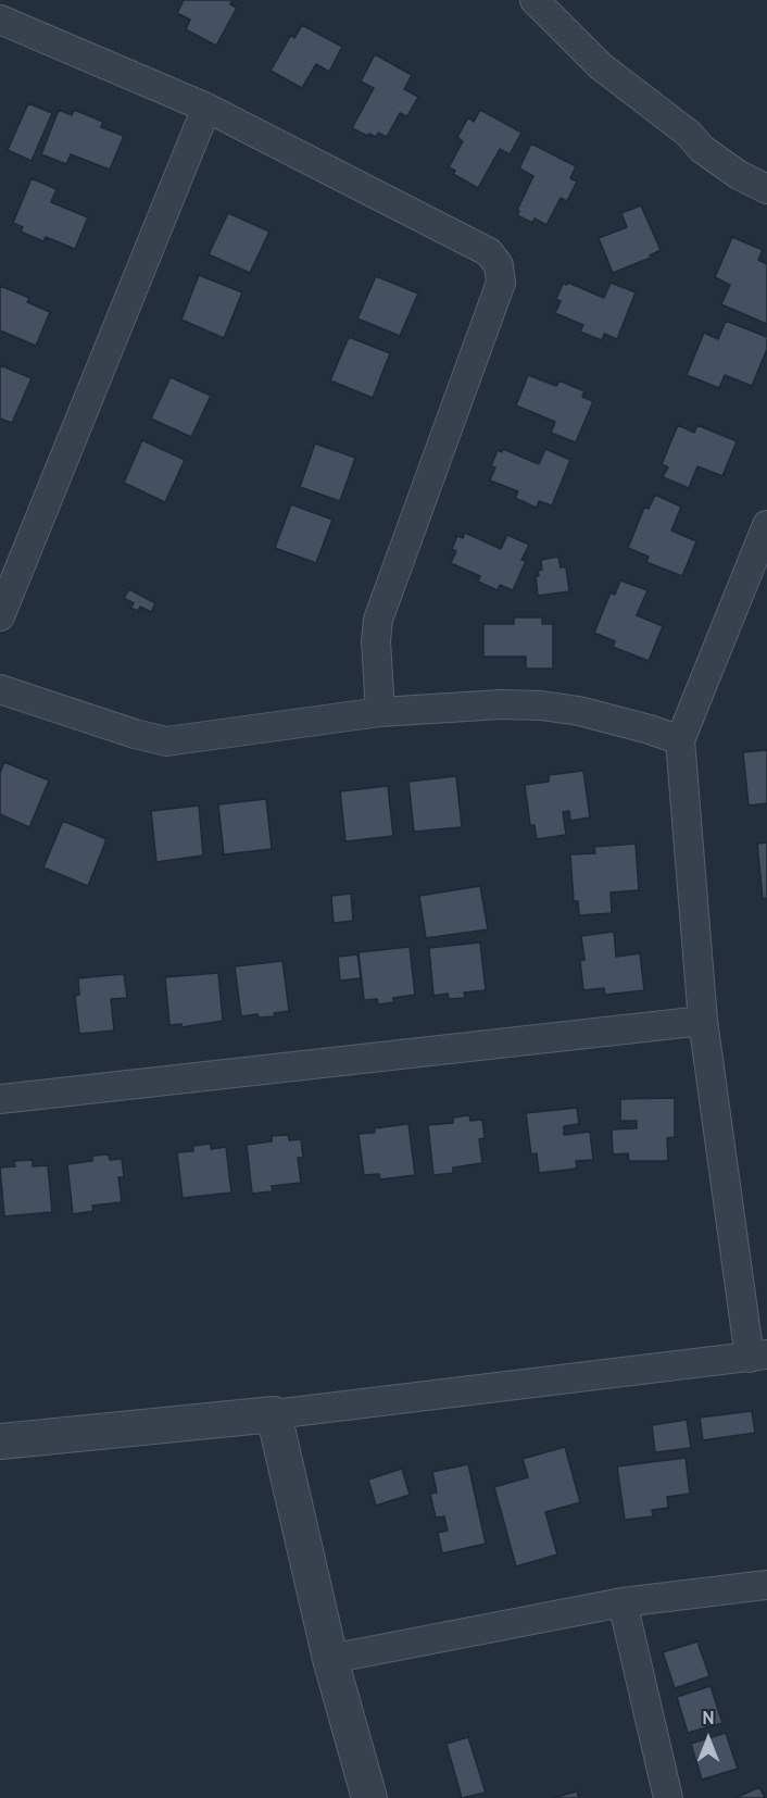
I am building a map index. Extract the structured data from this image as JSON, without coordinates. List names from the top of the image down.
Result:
{
  "north": "top"
}
